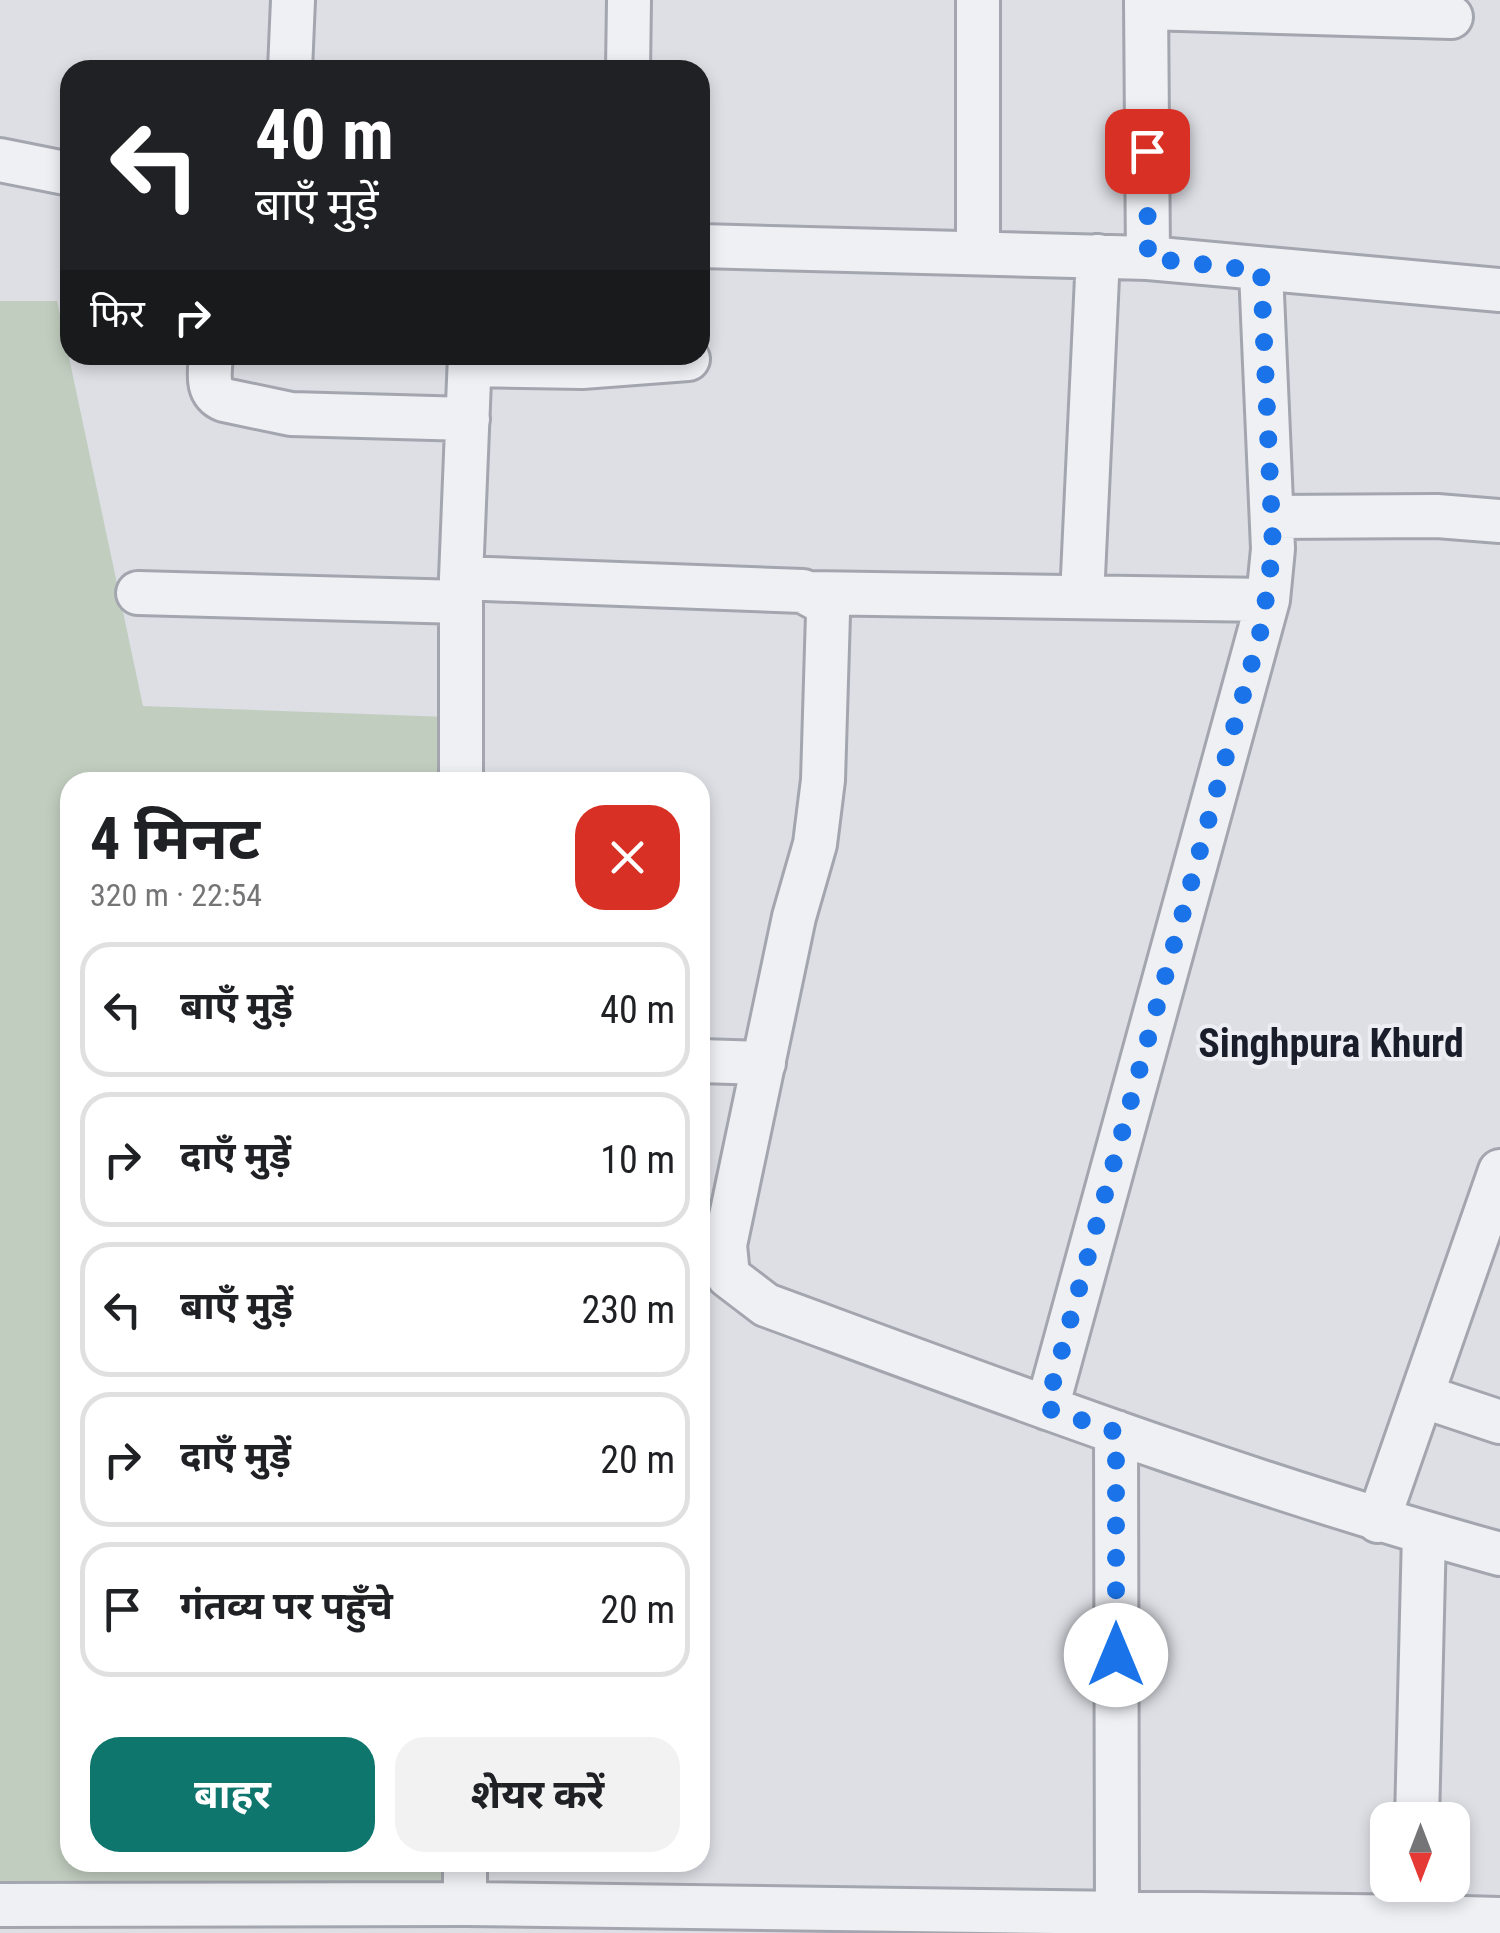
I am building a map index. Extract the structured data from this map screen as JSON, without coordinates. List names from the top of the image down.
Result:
{
  "districts": ["Singhpura Khurd"],
  "north": "bottom",
  "page": {
    "turn": ["40 m", "बाएँ मुड़ें"],
    "then": "फिर",
    "heading": ["4 मिनट", "320 m · 22:54"],
    "list": [
      {
        "name": "बाएँ मुड़ें",
        "value": "40 m"
      },
      {
        "name": "दाएँ मुड़ें",
        "value": "10 m"
      },
      {
        "name": "बाएँ मुड़ें",
        "value": "230 m"
      },
      {
        "name": "दाएँ मुड़ें",
        "value": "20 m"
      },
      {
        "name": "गंतव्य पर पहुँचे",
        "value": "20 m"
      }
    ],
    "buttons": ["बाहर", "शेयर करें"]
  }
}
